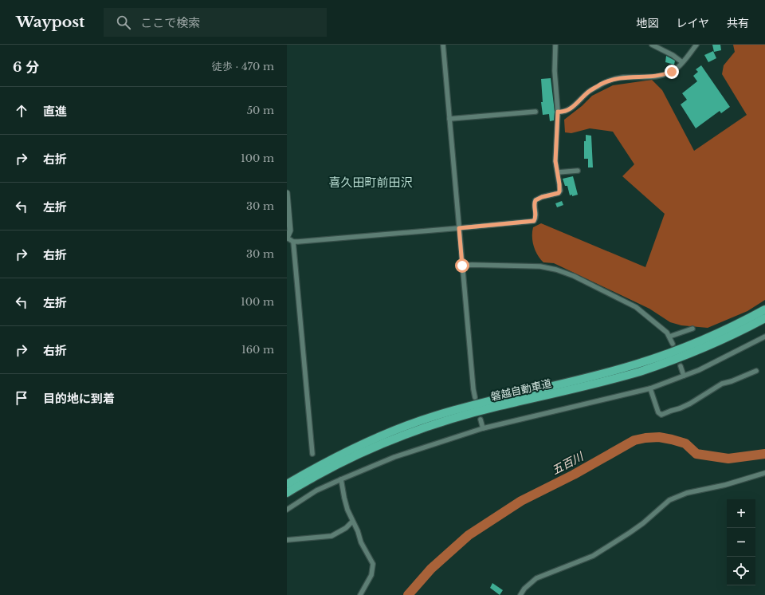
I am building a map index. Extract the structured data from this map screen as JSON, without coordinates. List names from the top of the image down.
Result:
{
  "streets": {
    "highway": ["磐越自動車道"]
  },
  "districts": ["喜久田町前田沢"],
  "water": ["五百川"],
  "page": {
    "header": "Waypost",
    "search": "ここで検索",
    "nav": ["地図", "レイヤ", "共有"],
    "heading": ["6 分", "徒歩 · 470 m"],
    "list": [
      ["直進", "50 m"],
      ["右折", "100 m"],
      ["左折", "30 m"],
      ["右折", "30 m"],
      ["左折", "100 m"],
      ["右折", "160 m"],
      "目的地に到着"
    ],
    "map_buttons": ["+", "−"]
  }
}
